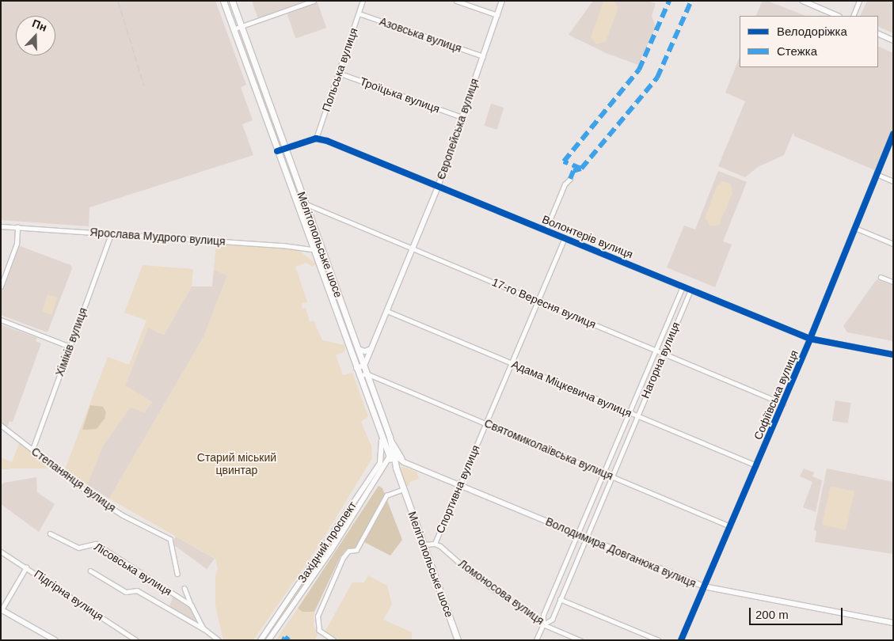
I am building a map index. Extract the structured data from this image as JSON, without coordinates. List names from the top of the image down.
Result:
{
  "streets": {
    "main road": ["Мелітопольське шосе", "Західний проспект", "Володимира Довганюка вулиця"],
    "street": [
      "Азовська вулиця",
      "Польська вулиця",
      "Троїцька вулиця",
      "Європейська вулиця",
      "Ярослава Мудрого вулиця",
      "Волонтерів вулиця",
      "17-го Вересня вулиця",
      "Хіміків вулиця",
      "Нагорна вулиця",
      "Адама Міцкевича вулиця",
      "Софіївська вулиця",
      "Святомиколаївська вулиця",
      "Степанянця вулиця",
      "Спортивна вулиця",
      "Лісовська вулиця",
      "Ломоносова вулиця",
      "Підгірна вулиця"
    ]
  },
  "crossings": [
    ["Азовська вулиця", "Польська вулиця"],
    ["Азовська вулиця", "Європейська вулиця"],
    ["Польська вулиця", "Троїцька вулиця"],
    ["Польська вулиця", "Волонтерів вулиця"],
    ["Троїцька вулиця", "Європейська вулиця"],
    ["Європейська вулиця", "Волонтерів вулиця"],
    ["Європейська вулиця", "Мелітопольське шосе"],
    ["Європейська вулиця", "17-го Вересня вулиця"],
    ["Європейська вулиця", "Адама Міцкевича вулиця"],
    ["Ярослава Мудрого вулиця", "Мелітопольське шосе"],
    ["Ярослава Мудрого вулиця", "Хіміків вулиця"],
    ["Волонтерів вулиця", "Нагорна вулиця"],
    ["Волонтерів вулиця", "Софіївська вулиця"],
    ["Волонтерів вулиця", "Спортивна вулиця"],
    ["Мелітопольське шосе", "17-го Вересня вулиця"],
    ["Мелітопольське шосе", "Святомиколаївська вулиця"],
    ["Мелітопольське шосе", "Західний проспект"],
    ["17-го Вересня вулиця", "Нагорна вулиця"],
    ["17-го Вересня вулиця", "Софіївська вулиця"],
    ["17-го Вересня вулиця", "Спортивна вулиця"],
    ["Хіміків вулиця", "Степанянця вулиця"],
    ["Нагорна вулиця", "Адама Міцкевича вулиця"],
    ["Нагорна вулиця", "Святомиколаївська вулиця"],
    ["Нагорна вулиця", "Володимира Довганюка вулиця"],
    ["Нагорна вулиця", "Ломоносова вулиця"],
    ["Адама Міцкевича вулиця", "Софіївська вулиця"],
    ["Адама Міцкевича вулиця", "Спортивна вулиця"],
    ["Софіївська вулиця", "Святомиколаївська вулиця"],
    ["Софіївська вулиця", "Володимира Довганюка вулиця"],
    ["Святомиколаївська вулиця", "Спортивна вулиця"],
    ["Степанянця вулиця", "Лісовська вулиця"],
    ["Спортивна вулиця", "Володимира Довганюка вулиця"],
    ["Спортивна вулиця", "Ломоносова вулиця"]
  ],
  "parks": ["Старий міський цвинтар"],
  "legend": ["Велодоріжка", "Стежка"],
  "scale_bar": "200 m",
  "north": "top"
}
